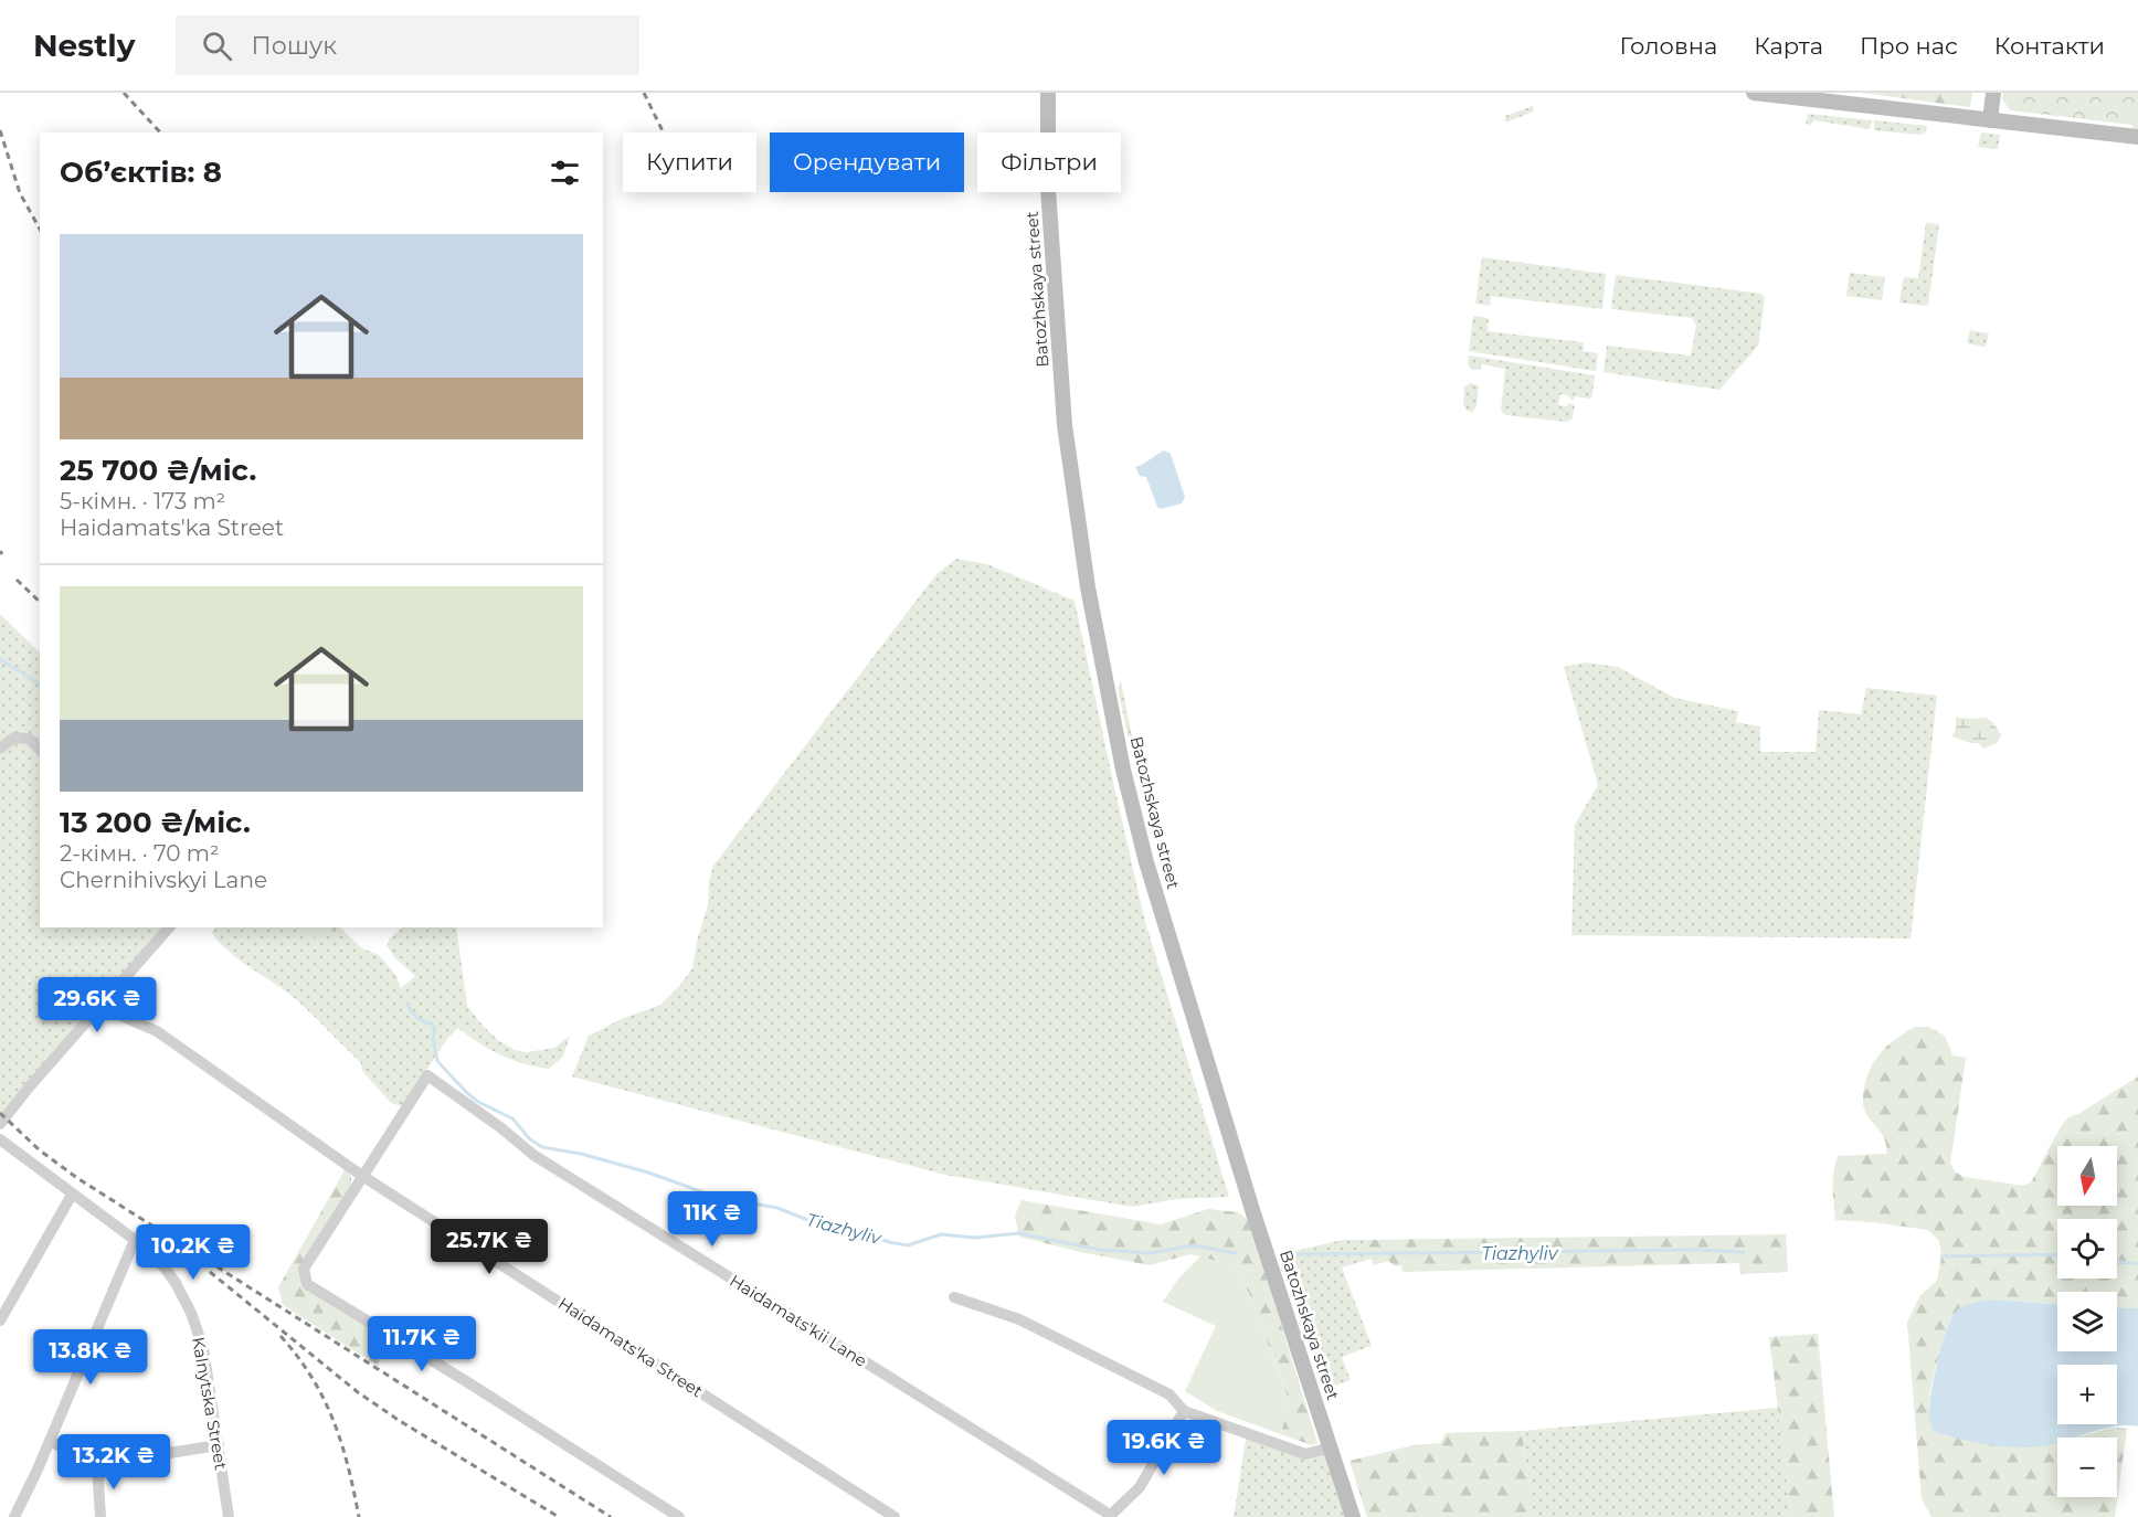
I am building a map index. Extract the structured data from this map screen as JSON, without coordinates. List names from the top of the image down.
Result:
{
  "streets": {
    "street": [
      "Batozhskaya street",
      "Haidamats'kii Lane",
      "Haidamats'ka Street",
      "Kalnytska Street"
    ]
  },
  "crossings": [
    ["Haidamats'kii Lane", "Haidamats'ka Street"]
  ],
  "water": ["Tiazhyliv"],
  "north": "bottom",
  "page": {
    "header": "Nestly",
    "search": "Пошук",
    "nav": [
      "Головна",
      "Карта",
      "Про нас",
      "Контакти"
    ],
    "chip": ["Купити", "Орендувати", "Фільтри"],
    "heading": "Об’єктів: 8",
    "list": [
      {
        "name": "25 700 ₴/міс.",
        "note": "5-кімн. · 173 m² · Haidamats'ka Street"
      },
      {
        "name": "13 200 ₴/міс.",
        "note": "2-кімн. · 70 m² · Chernihivskyi Lane"
      }
    ],
    "price": [
      "29.6K ₴",
      "11K ₴",
      "25.7K ₴",
      "10.2K ₴",
      "11.7K ₴",
      "13.8K ₴",
      "19.6K ₴",
      "13.2K ₴"
    ],
    "map_buttons": ["+", "−"]
  }
}
